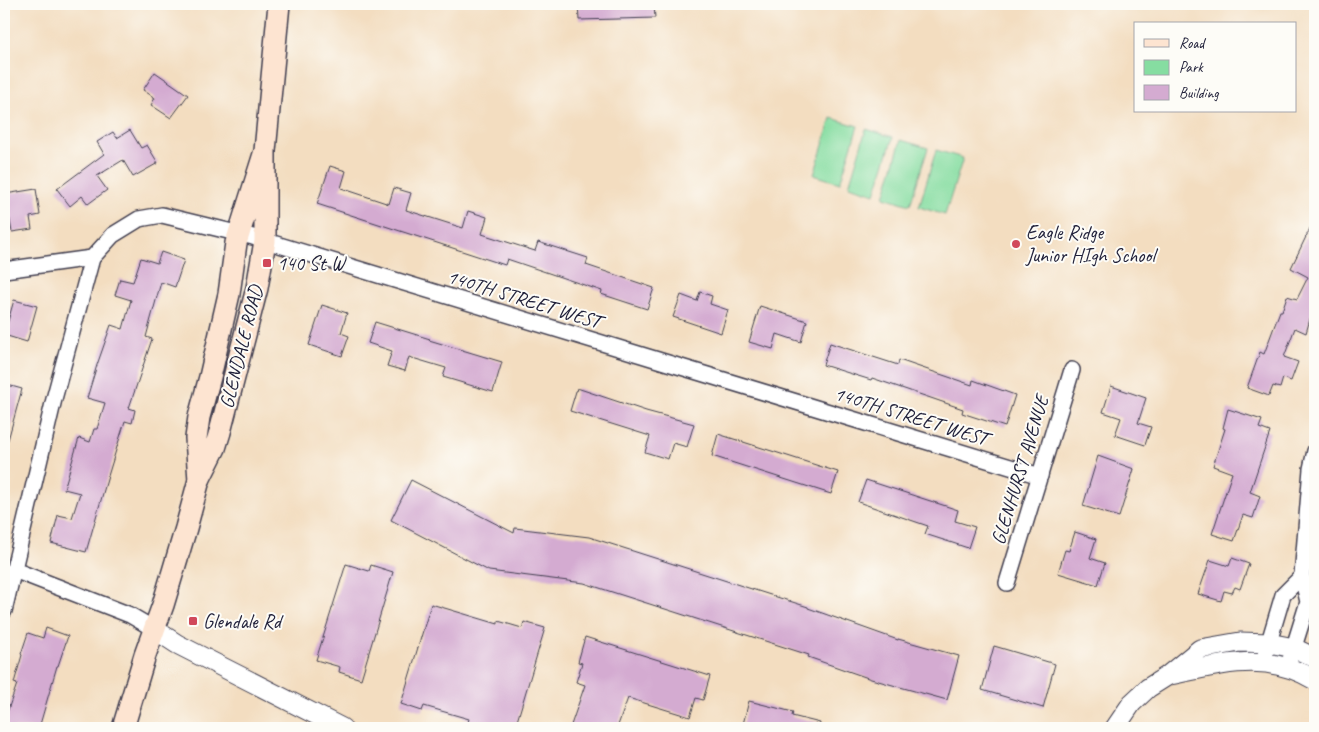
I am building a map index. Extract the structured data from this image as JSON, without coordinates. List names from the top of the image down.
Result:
{
  "streets": {
    "main road": ["GLENDALE ROAD"],
    "street": ["140TH STREET WEST", "GLENHURST AVENUE"]
  },
  "crossings": [
    ["140TH STREET WEST", "GLENDALE ROAD"],
    ["140TH STREET WEST", "GLENHURST AVENUE"]
  ],
  "places": {
    "other": ["Eagle Ridge Junior HIgh School"],
    "transit": ["140 St W", "Glendale Rd"]
  },
  "legend": ["Road", "Park", "Building"]
}
